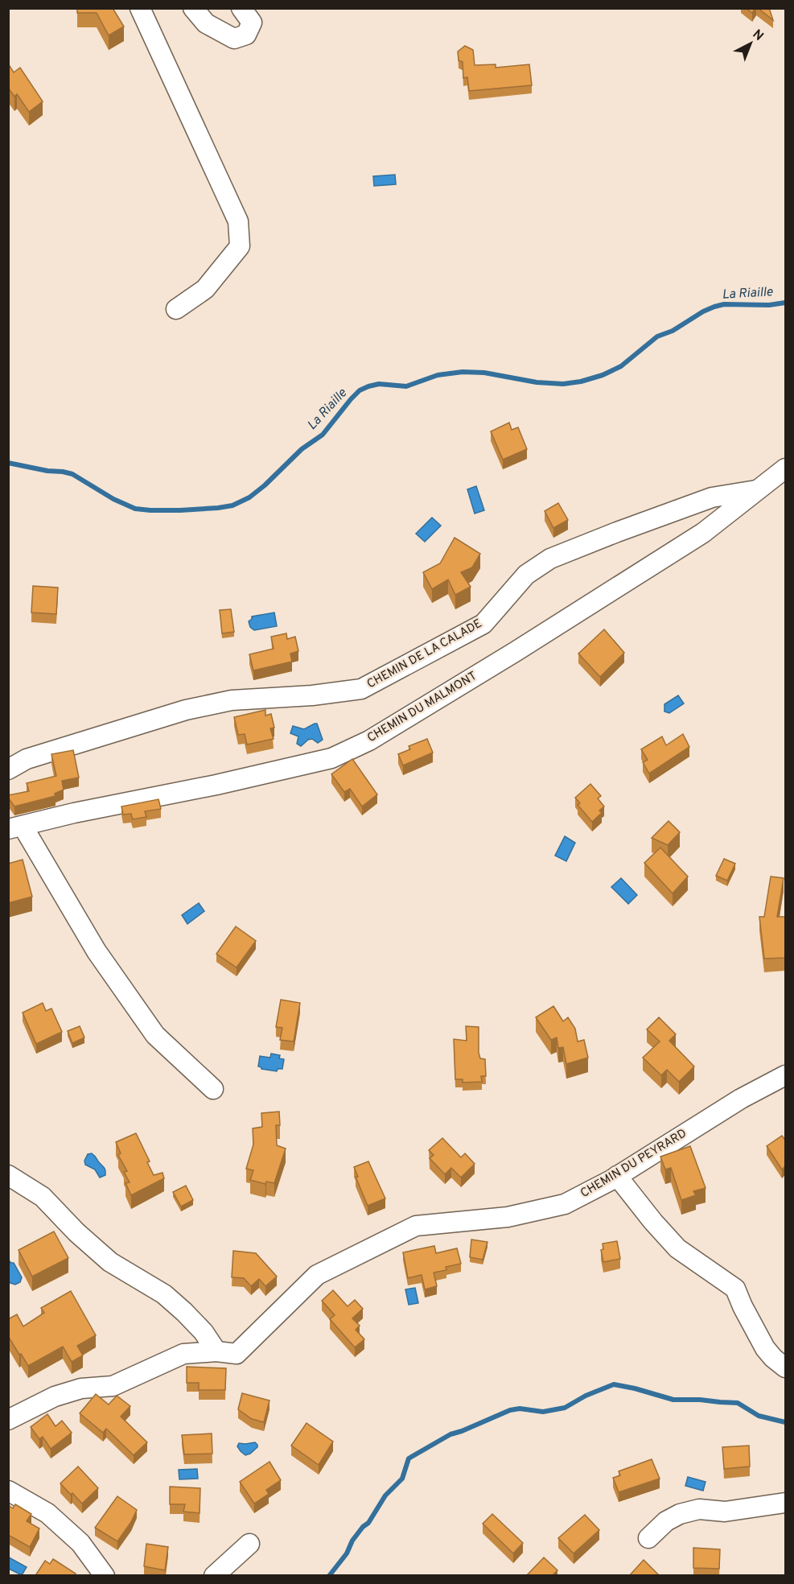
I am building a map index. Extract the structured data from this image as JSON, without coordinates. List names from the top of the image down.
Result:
{
  "streets": {
    "street": ["CHEMIN DE LA CALADE", "CHEMIN DU MALMONT", "CHEMIN DU PEYRARD"]
  },
  "crossings": [
    ["CHEMIN DE LA CALADE", "CHEMIN DU MALMONT"]
  ],
  "water": ["La Riaille"],
  "north": "top right"
}
